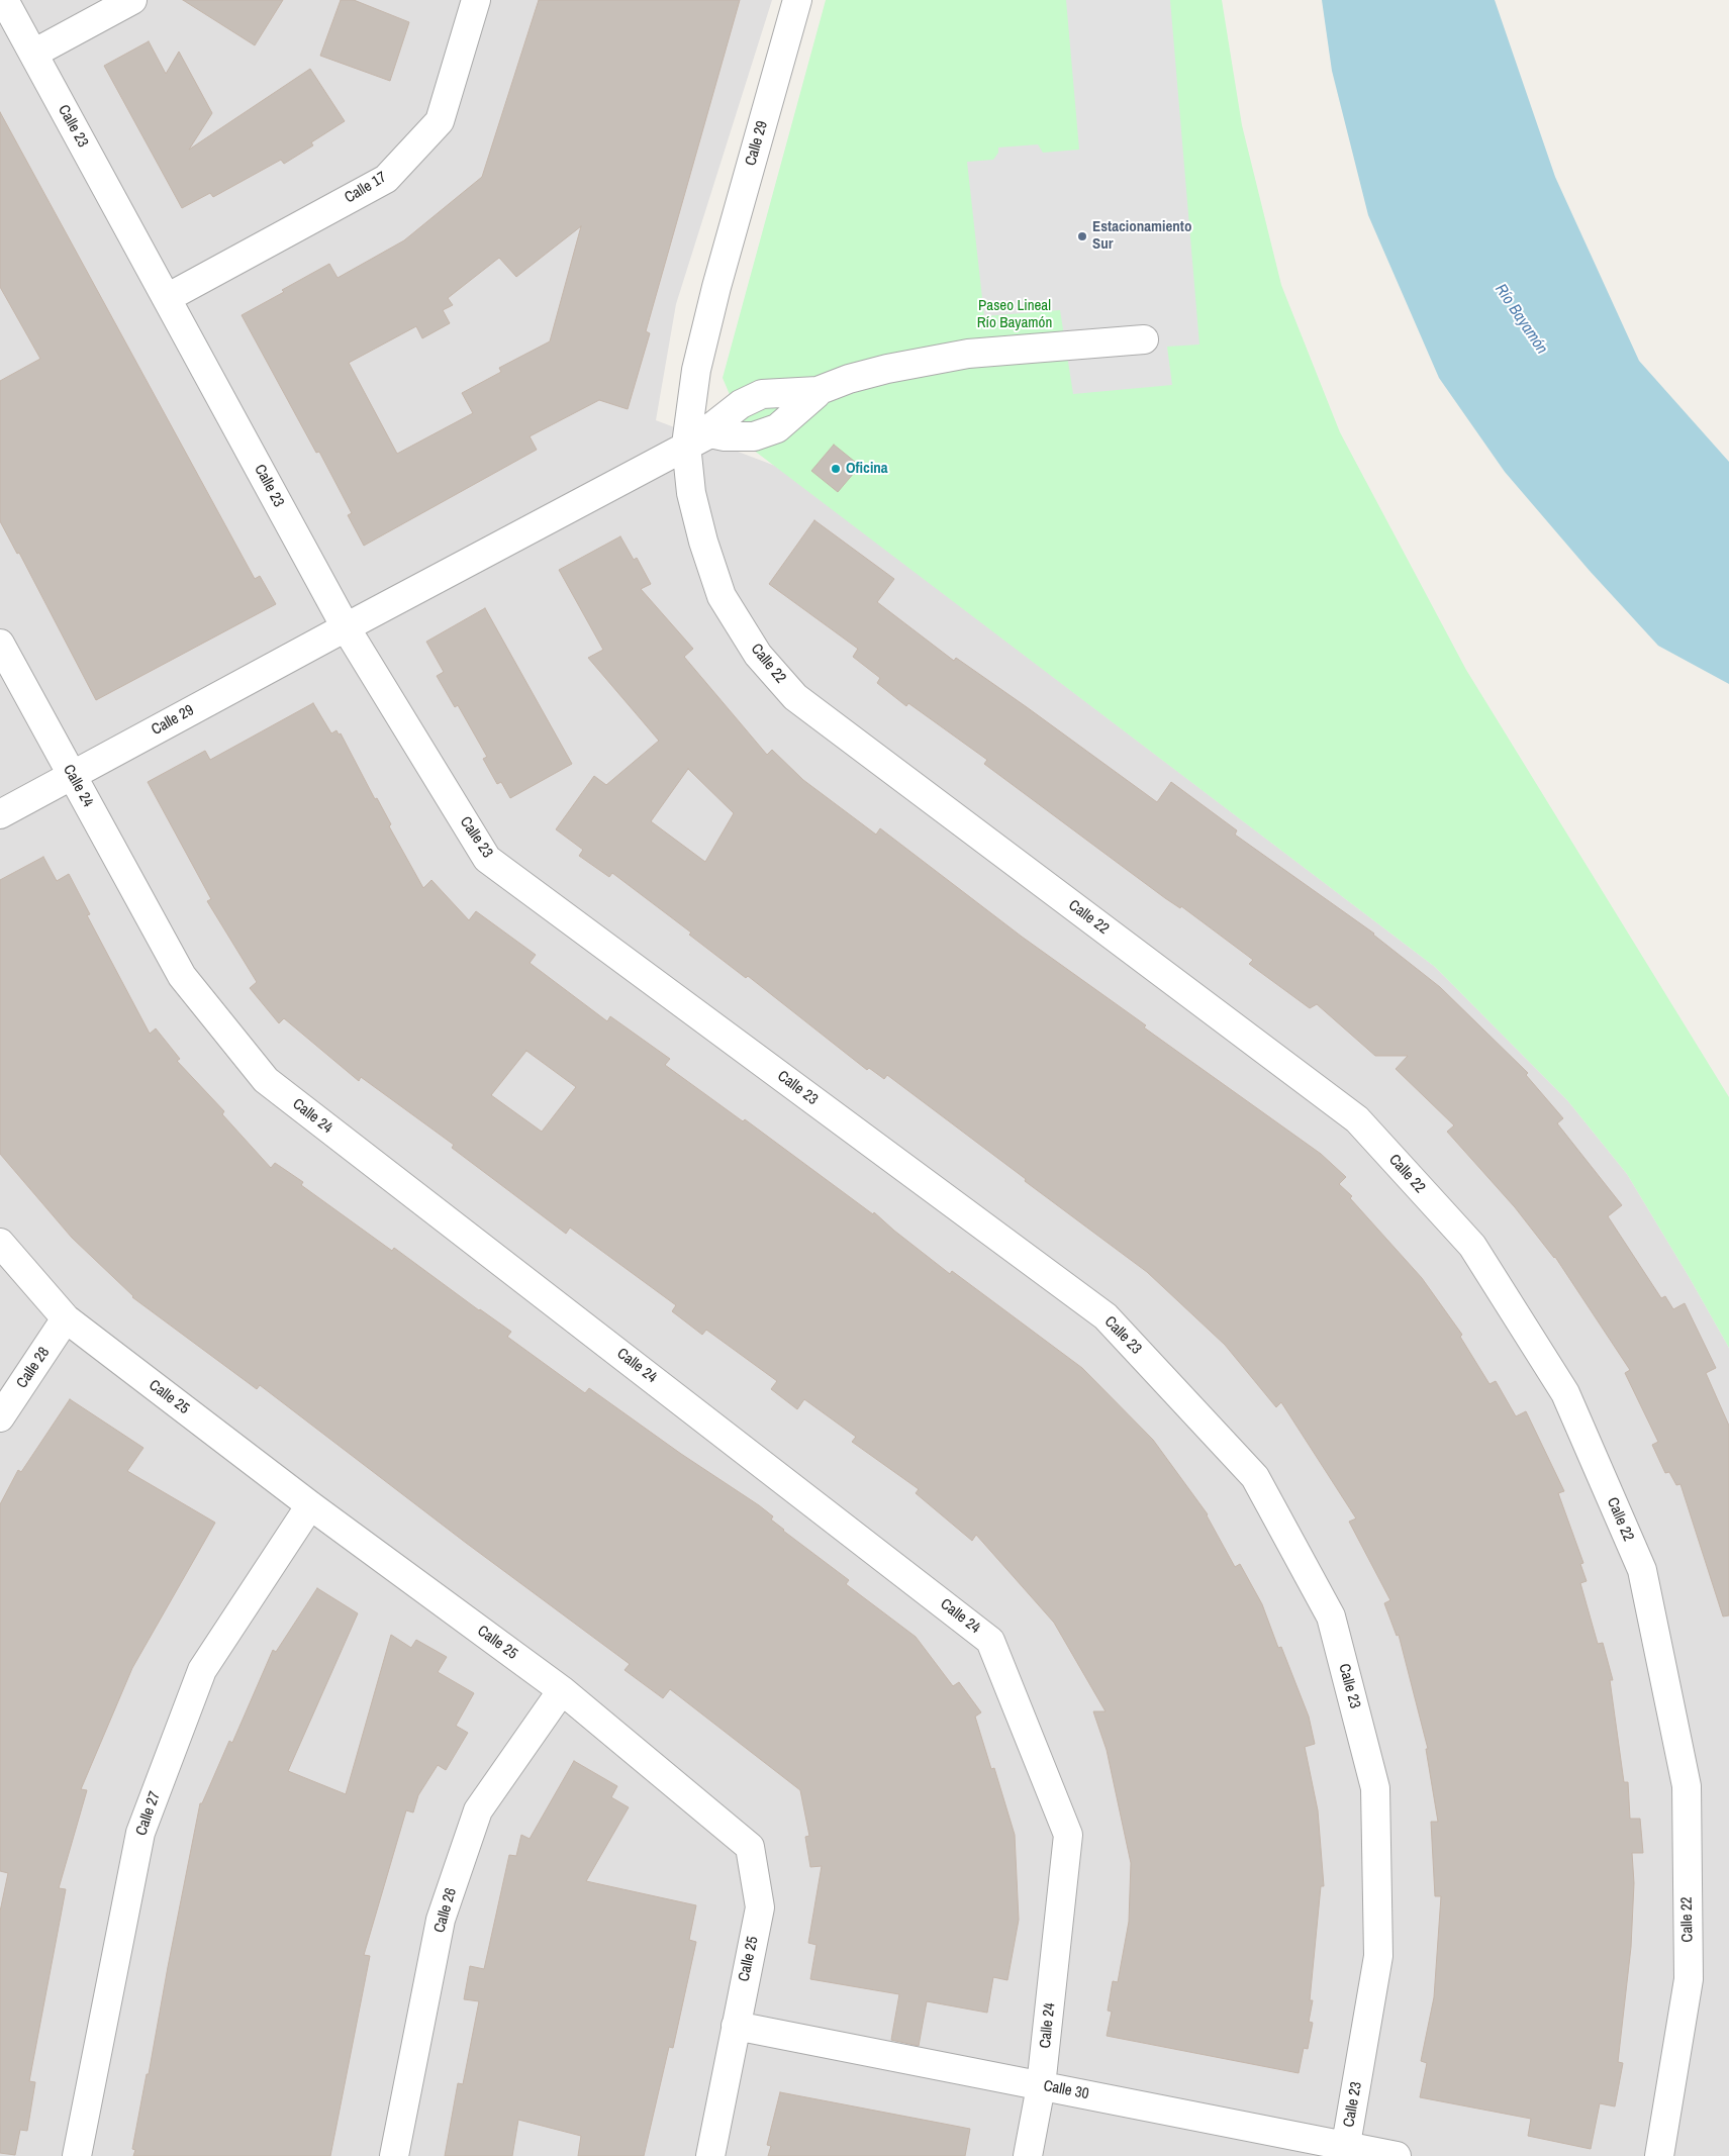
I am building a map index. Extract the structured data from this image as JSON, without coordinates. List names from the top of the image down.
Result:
{
  "streets": {
    "street": [
      "Calle 23",
      "Calle 29",
      "Calle 17",
      "Calle 22",
      "Calle 24",
      "Calle 28",
      "Calle 25",
      "Calle 27",
      "Calle 26",
      "Calle 30"
    ]
  },
  "crossings": [
    ["Calle 23", "Calle 29"],
    ["Calle 23", "Calle 17"],
    ["Calle 23", "Calle 30"],
    ["Calle 29", "Calle 22"],
    ["Calle 29", "Calle 24"],
    ["Calle 24", "Calle 30"],
    ["Calle 28", "Calle 25"],
    ["Calle 25", "Calle 27"],
    ["Calle 25", "Calle 26"],
    ["Calle 25", "Calle 30"]
  ],
  "water": ["Río Bayamón"],
  "parks": ["Paseo Lineal Río Bayamón"],
  "places": ["Estacionamiento Sur", "Oficina"]
}
